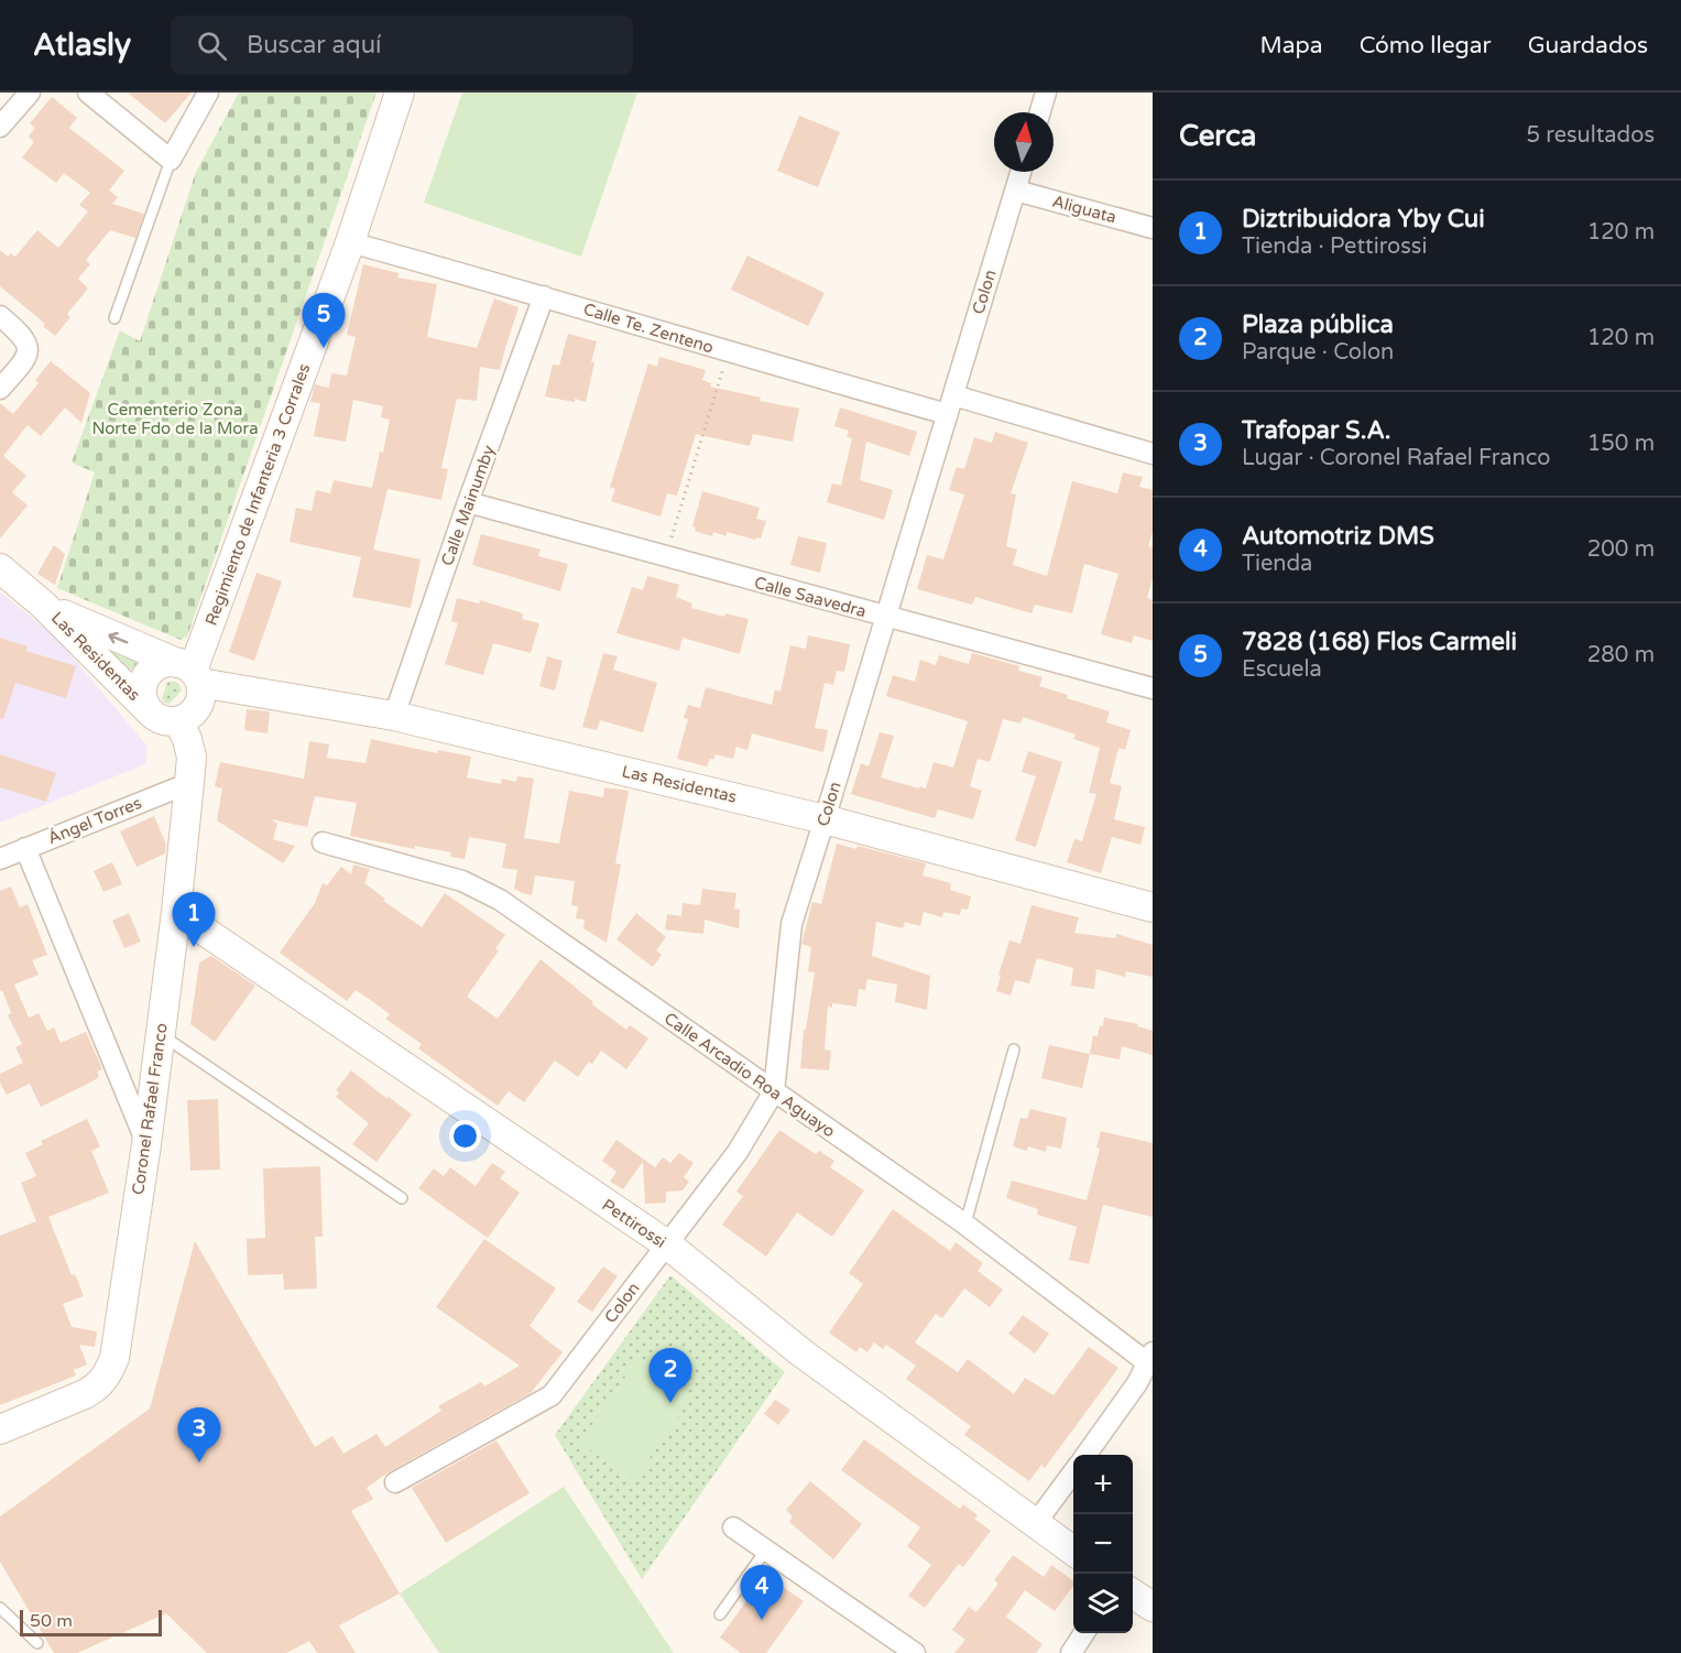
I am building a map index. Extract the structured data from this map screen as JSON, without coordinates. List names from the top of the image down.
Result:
{
  "streets": {
    "street": [
      "Aliguata",
      "Colon",
      "Calle Te. Zenteno",
      "Regimiento de Infanteria 3 Corrales",
      "Calle Mainumby",
      "Calle Saavedra",
      "Las Residentas",
      "Ángel Torres",
      "Calle Arcadio Roa Aguayo",
      "Coronel Rafael Franco",
      "Pettirossi"
    ]
  },
  "crossings": [
    ["Aliguata", "Colon"],
    ["Colon", "Calle Te. Zenteno"],
    ["Colon", "Calle Saavedra"],
    ["Colon", "Las Residentas"],
    ["Colon", "Calle Arcadio Roa Aguayo"],
    ["Colon", "Pettirossi"],
    ["Calle Te. Zenteno", "Regimiento de Infanteria 3 Corrales"],
    ["Calle Te. Zenteno", "Calle Mainumby"],
    ["Regimiento de Infanteria 3 Corrales", "Las Residentas"],
    ["Regimiento de Infanteria 3 Corrales", "Coronel Rafael Franco"],
    ["Calle Mainumby", "Calle Saavedra"],
    ["Calle Mainumby", "Las Residentas"],
    ["Las Residentas", "Coronel Rafael Franco"],
    ["Ángel Torres", "Coronel Rafael Franco"],
    ["Coronel Rafael Franco", "Pettirossi"]
  ],
  "parks": ["Cementerio Zona Norte Fdo de la Mora"],
  "scale_bar": "50 m",
  "north": "top",
  "page": {
    "header": "Atlasly",
    "search": "Buscar aquí",
    "nav": ["Mapa", "Cómo llegar", "Guardados"],
    "heading": ["Cerca", "5 resultados"],
    "list": [
      {
        "mark": "1",
        "name": "Diztribuidora Yby Cui",
        "note": "Tienda · Pettirossi",
        "value": "120 m"
      },
      {
        "mark": "2",
        "name": "Plaza pública",
        "note": "Parque · Colon",
        "value": "120 m"
      },
      {
        "mark": "3",
        "name": "Trafopar S.A.",
        "note": "Lugar · Coronel Rafael Franco",
        "value": "150 m"
      },
      {
        "mark": "4",
        "name": "Automotriz DMS",
        "note": "Tienda",
        "value": "200 m"
      },
      {
        "mark": "5",
        "name": "7828 (168) Flos Carmeli",
        "note": "Escuela",
        "value": "280 m"
      }
    ],
    "pins": [
      "5",
      "1",
      "2",
      "3",
      "4"
    ],
    "map_buttons": ["+", "−"],
    "scale": "50 m"
  }
}
